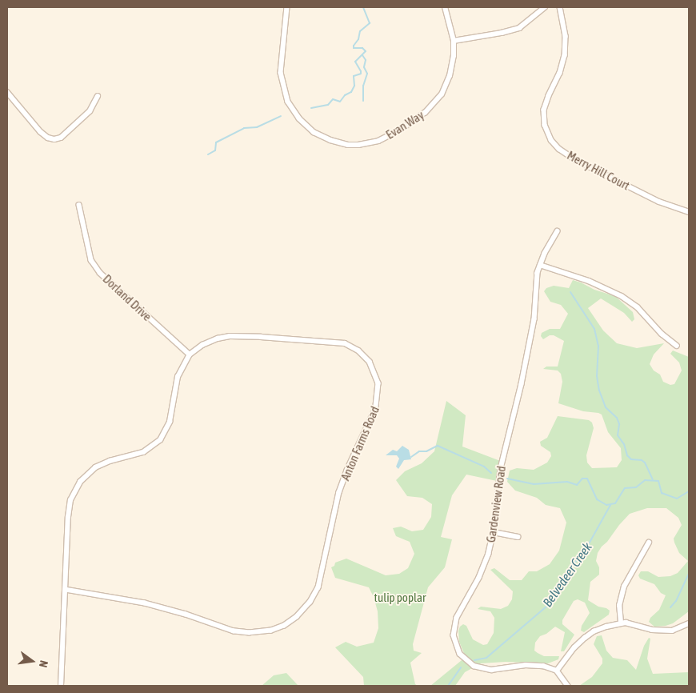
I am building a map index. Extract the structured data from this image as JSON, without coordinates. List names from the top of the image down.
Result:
{
  "streets": {
    "street": [
      "Evan Way",
      "Merry Hill Court",
      "Dorland Drive",
      "Anton Farms Road",
      "Gardenview Road"
    ]
  },
  "crossings": [
    ["Dorland Drive", "Anton Farms Road"]
  ],
  "water": ["Belvedeer Creek"],
  "parks": ["tulip poplar"],
  "north": "right"
}
